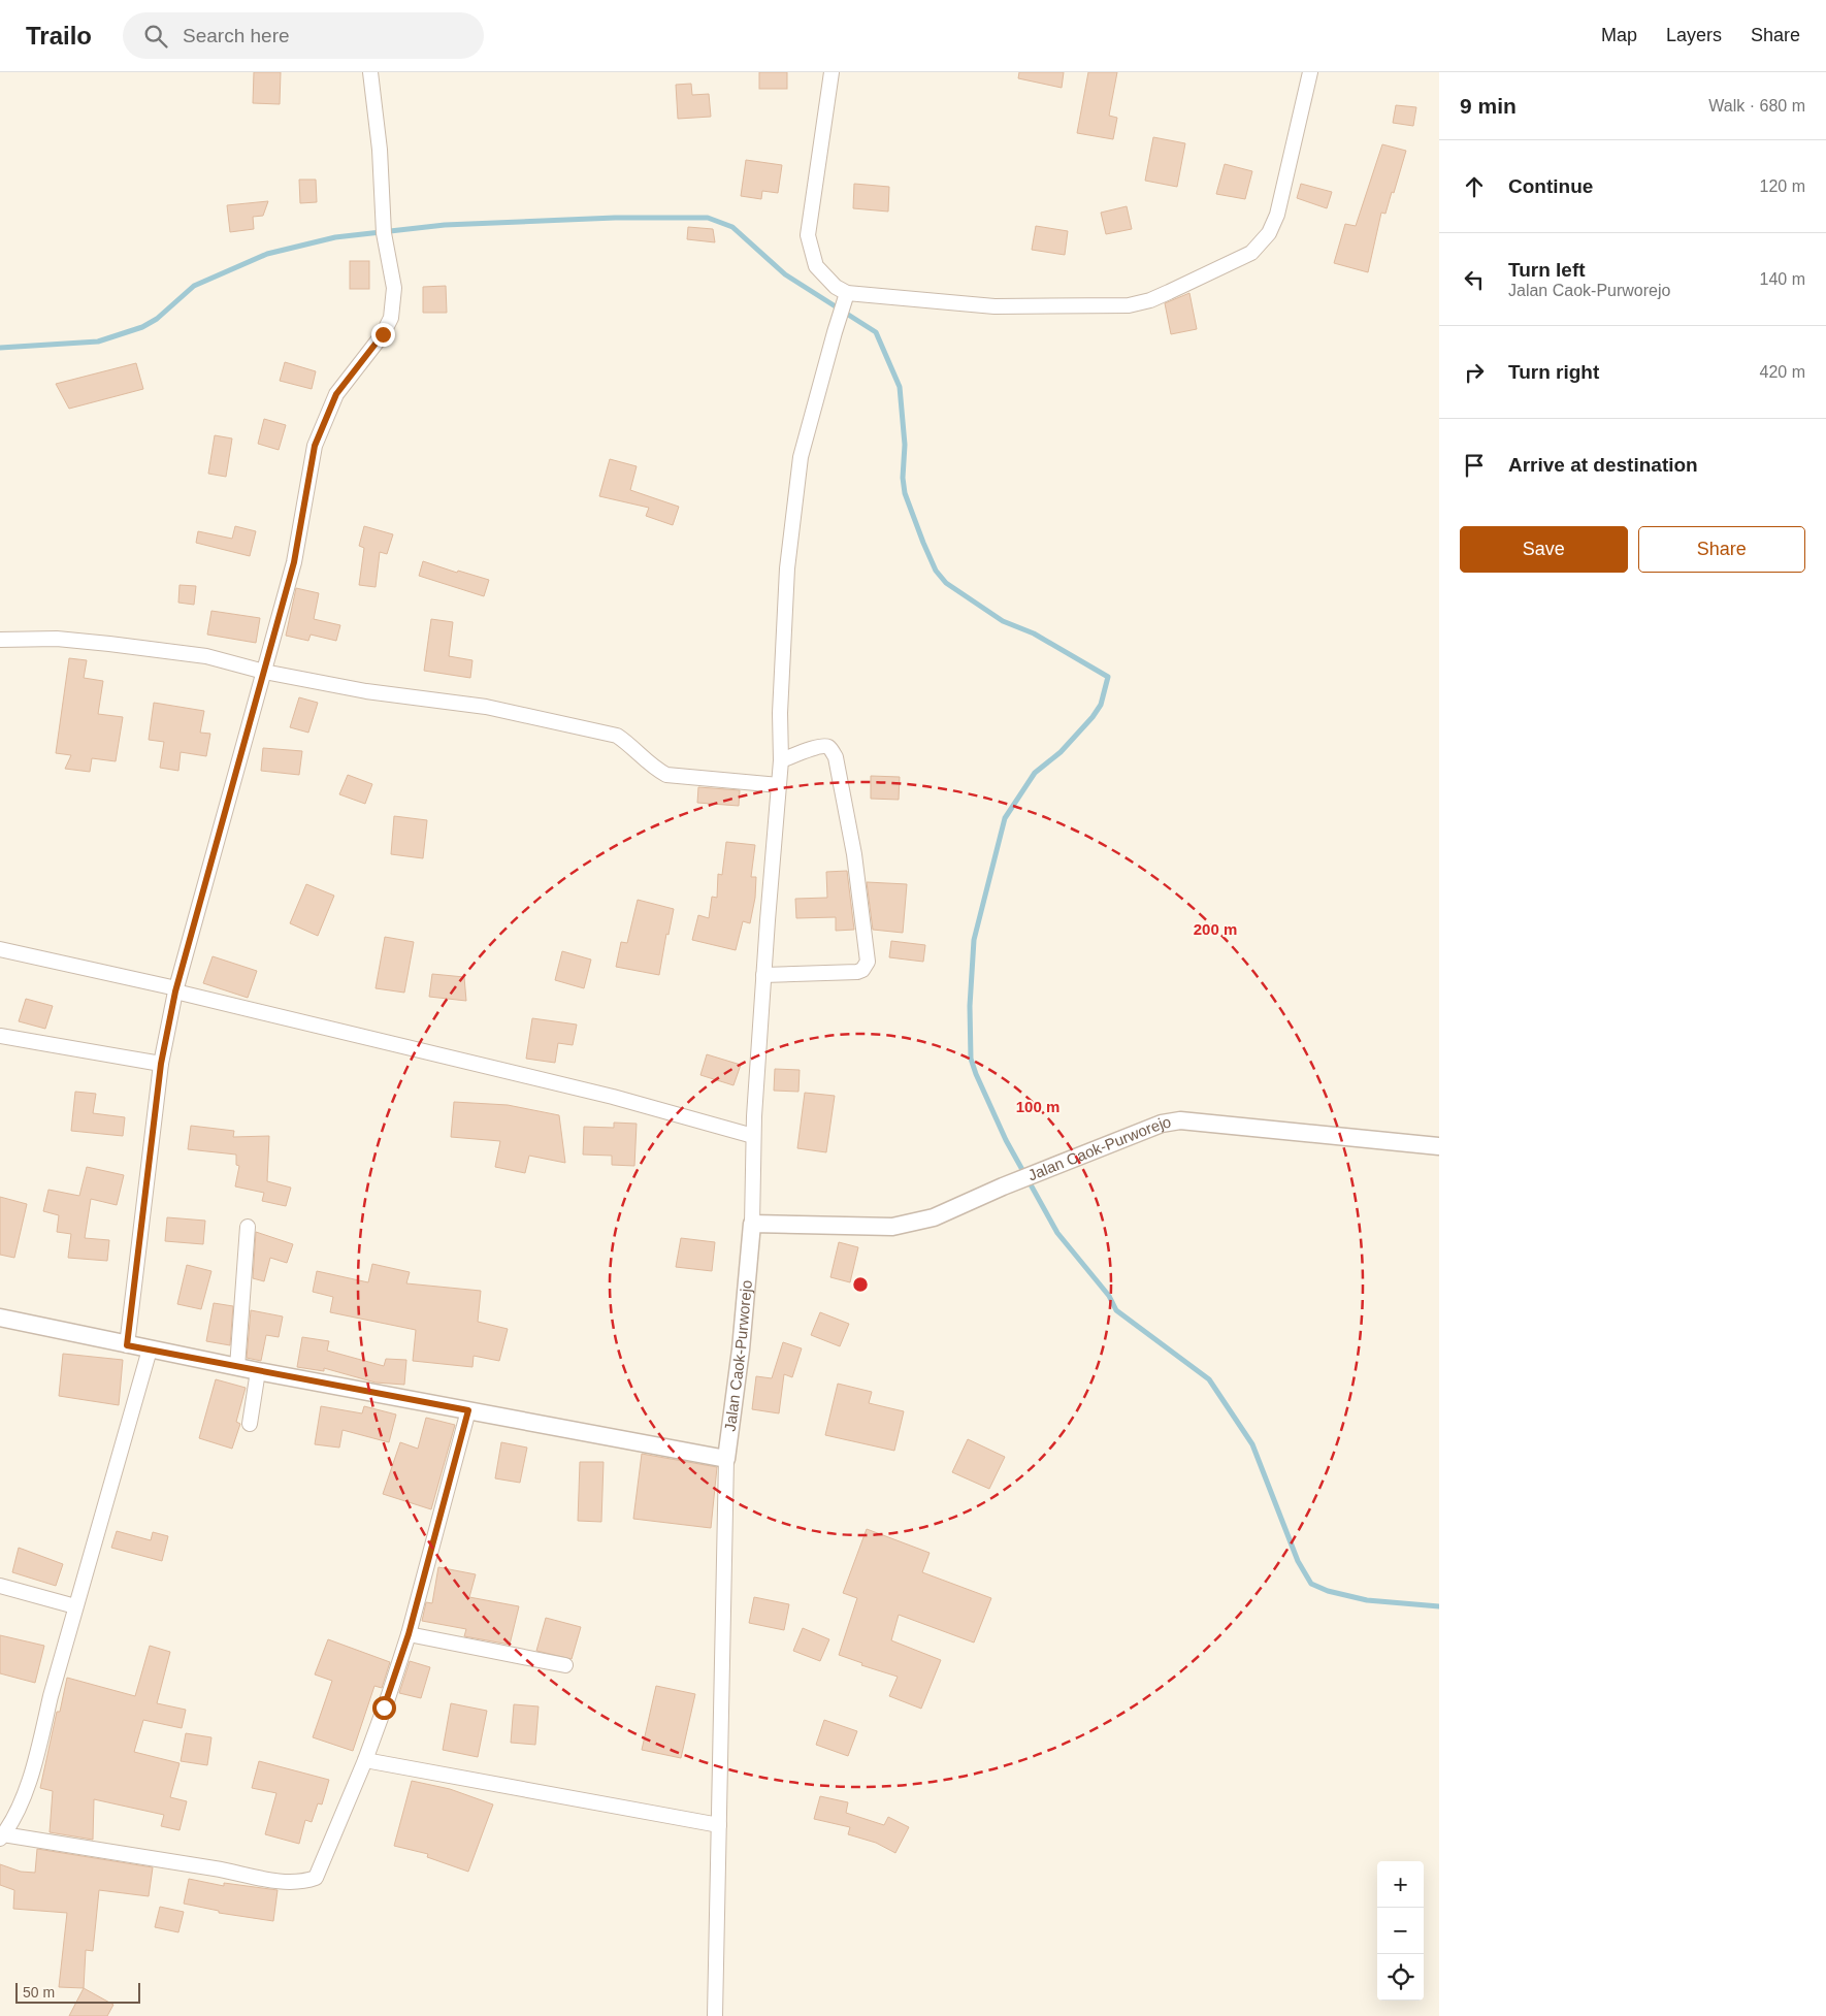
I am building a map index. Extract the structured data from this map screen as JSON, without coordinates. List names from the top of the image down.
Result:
{
  "streets": {
    "street": ["Jalan Caok-Purworejo"]
  },
  "scale_bar": "50 m",
  "page": {
    "header": "Trailo",
    "search": "Search here",
    "nav": ["Map", "Layers", "Share"],
    "heading": ["9 min", "Walk · 680 m"],
    "list": [
      ["Continue", "120 m"],
      ["Turn left", "Jalan Caok-Purworejo", "140 m"],
      ["Turn right", "420 m"],
      "Arrive at destination"
    ],
    "buttons": ["Save", "Share"],
    "map_buttons": ["+", "−"],
    "scale": "50 m"
  },
  "rings": ["200 m", "100 m"]
}
